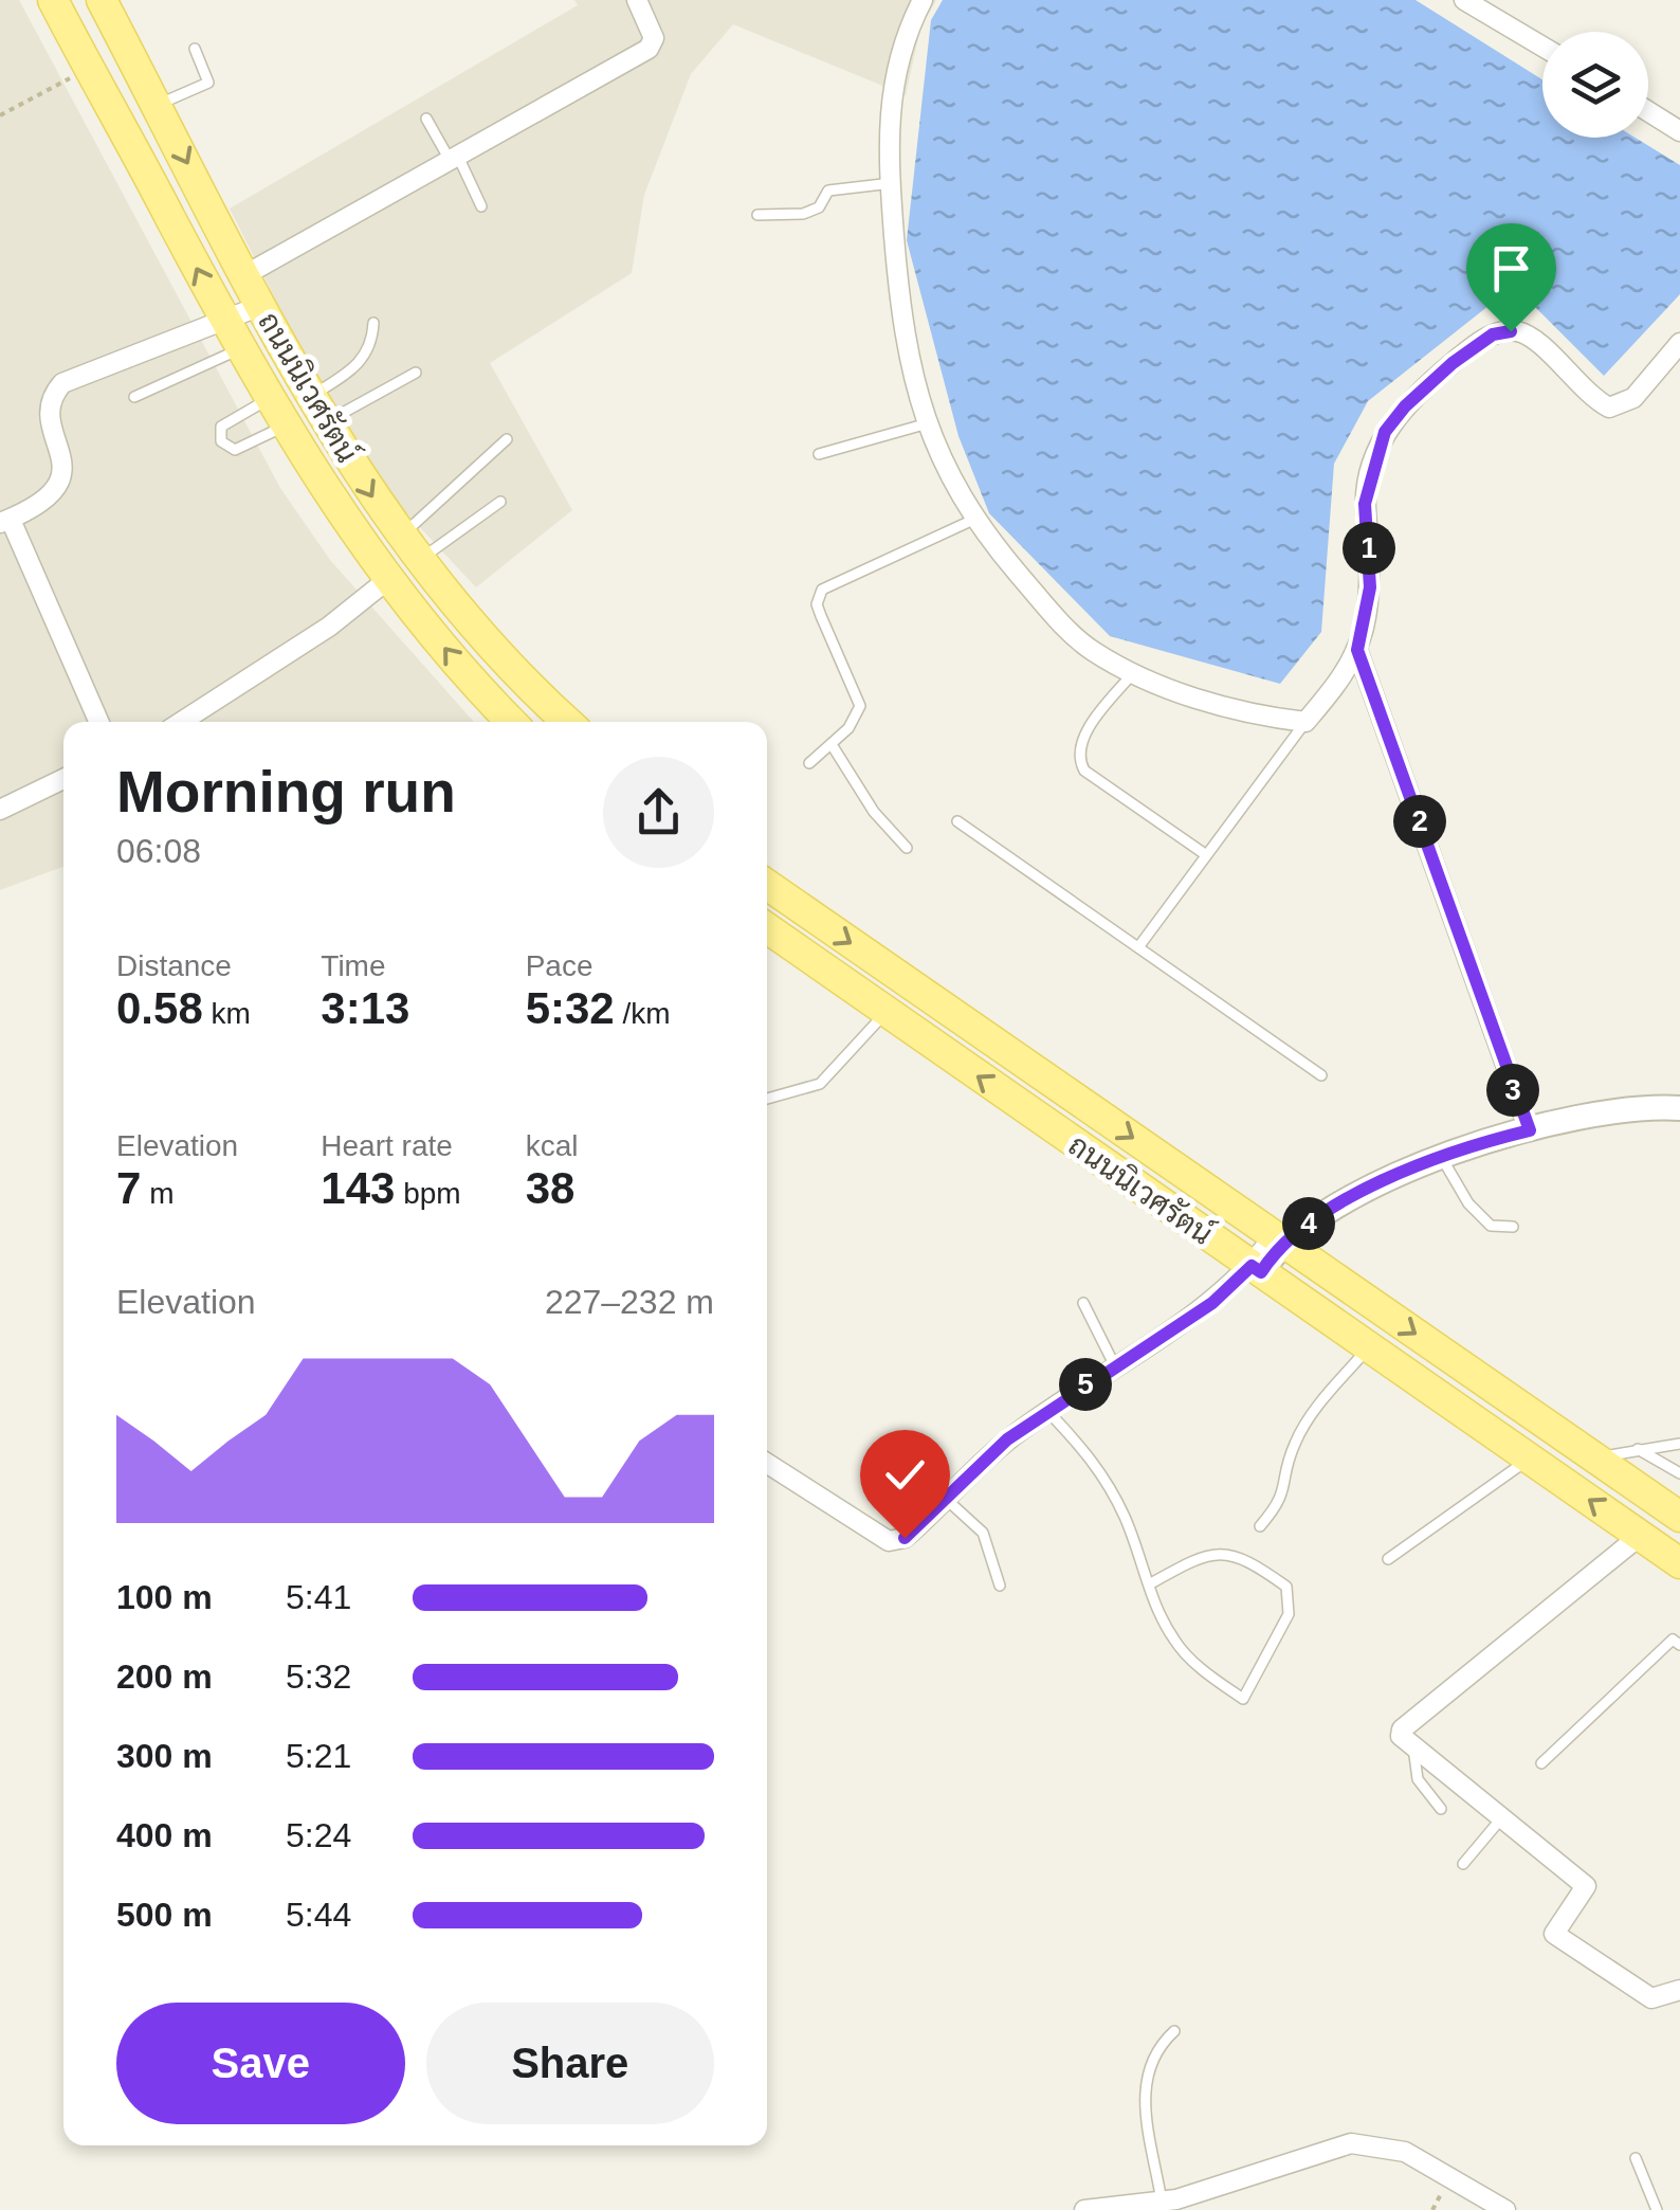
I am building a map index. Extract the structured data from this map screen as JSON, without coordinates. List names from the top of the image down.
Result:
{
  "streets": {
    "main road": ["ถนนนิเวศรัตน์"]
  },
  "page": {
    "pins": [
      "1",
      "2",
      "3",
      "4",
      "5"
    ],
    "heading": ["Morning run", "06:08"],
    "stats": [
      ["Distance", "0.58 km"],
      ["Time", "3:13"],
      ["Pace", "5:32 /km"],
      ["Elevation", "7 m"],
      ["Heart rate", "143 bpm"],
      ["kcal", "38"]
    ],
    "chart": ["Elevation", "227–232 m"],
    "list": [
      {
        "name": "100 m",
        "note": "5:41"
      },
      {
        "name": "200 m",
        "note": "5:32"
      },
      {
        "name": "300 m",
        "note": "5:21"
      },
      {
        "name": "400 m",
        "note": "5:24"
      },
      {
        "name": "500 m",
        "note": "5:44"
      }
    ],
    "buttons": ["Save", "Share"]
  }
}
